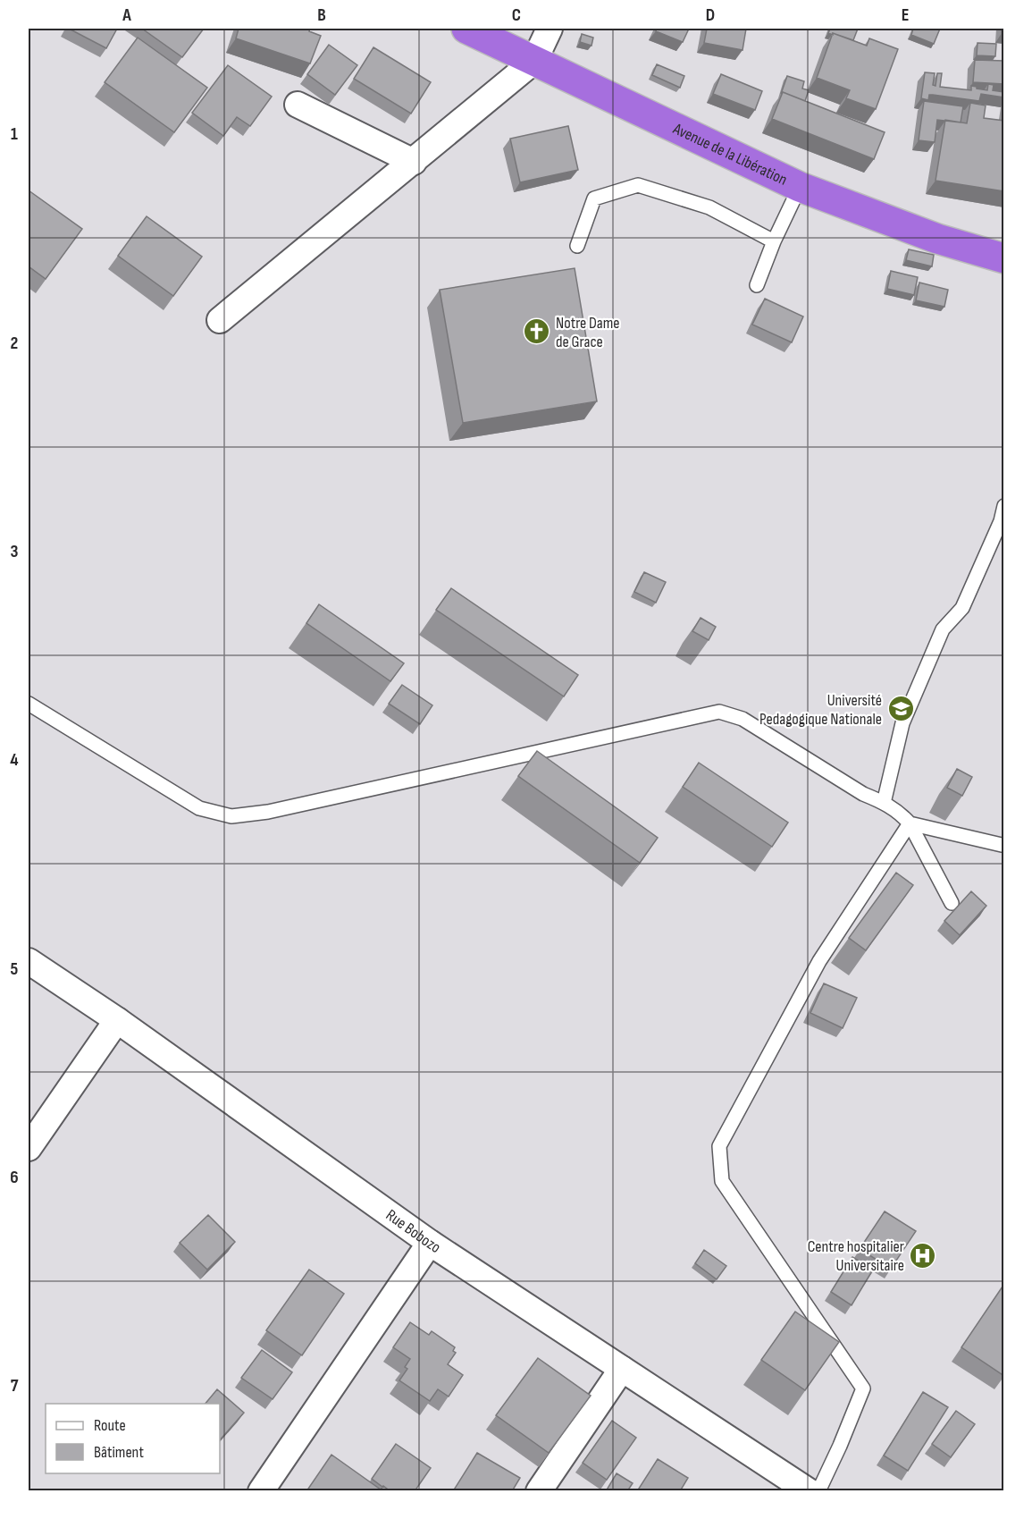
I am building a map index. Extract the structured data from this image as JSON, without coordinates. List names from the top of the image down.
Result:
{
  "streets": {
    "highway": ["Avenue de la Libération"],
    "street": ["Rue Bobozo"]
  },
  "places": {
    "church": ["Notre Dame de Grace"],
    "school or university": ["Université Pedagogique Nationale"],
    "hospital": ["Centre hospitalier Universitaire"]
  },
  "legend": ["Route", "Bâtiment"],
  "grid": {
    "columns": [
      "A",
      "B",
      "C",
      "D",
      "E"
    ],
    "rows": [
      "1",
      "2",
      "3",
      "4",
      "5",
      "6",
      "7"
    ]
  }
}
